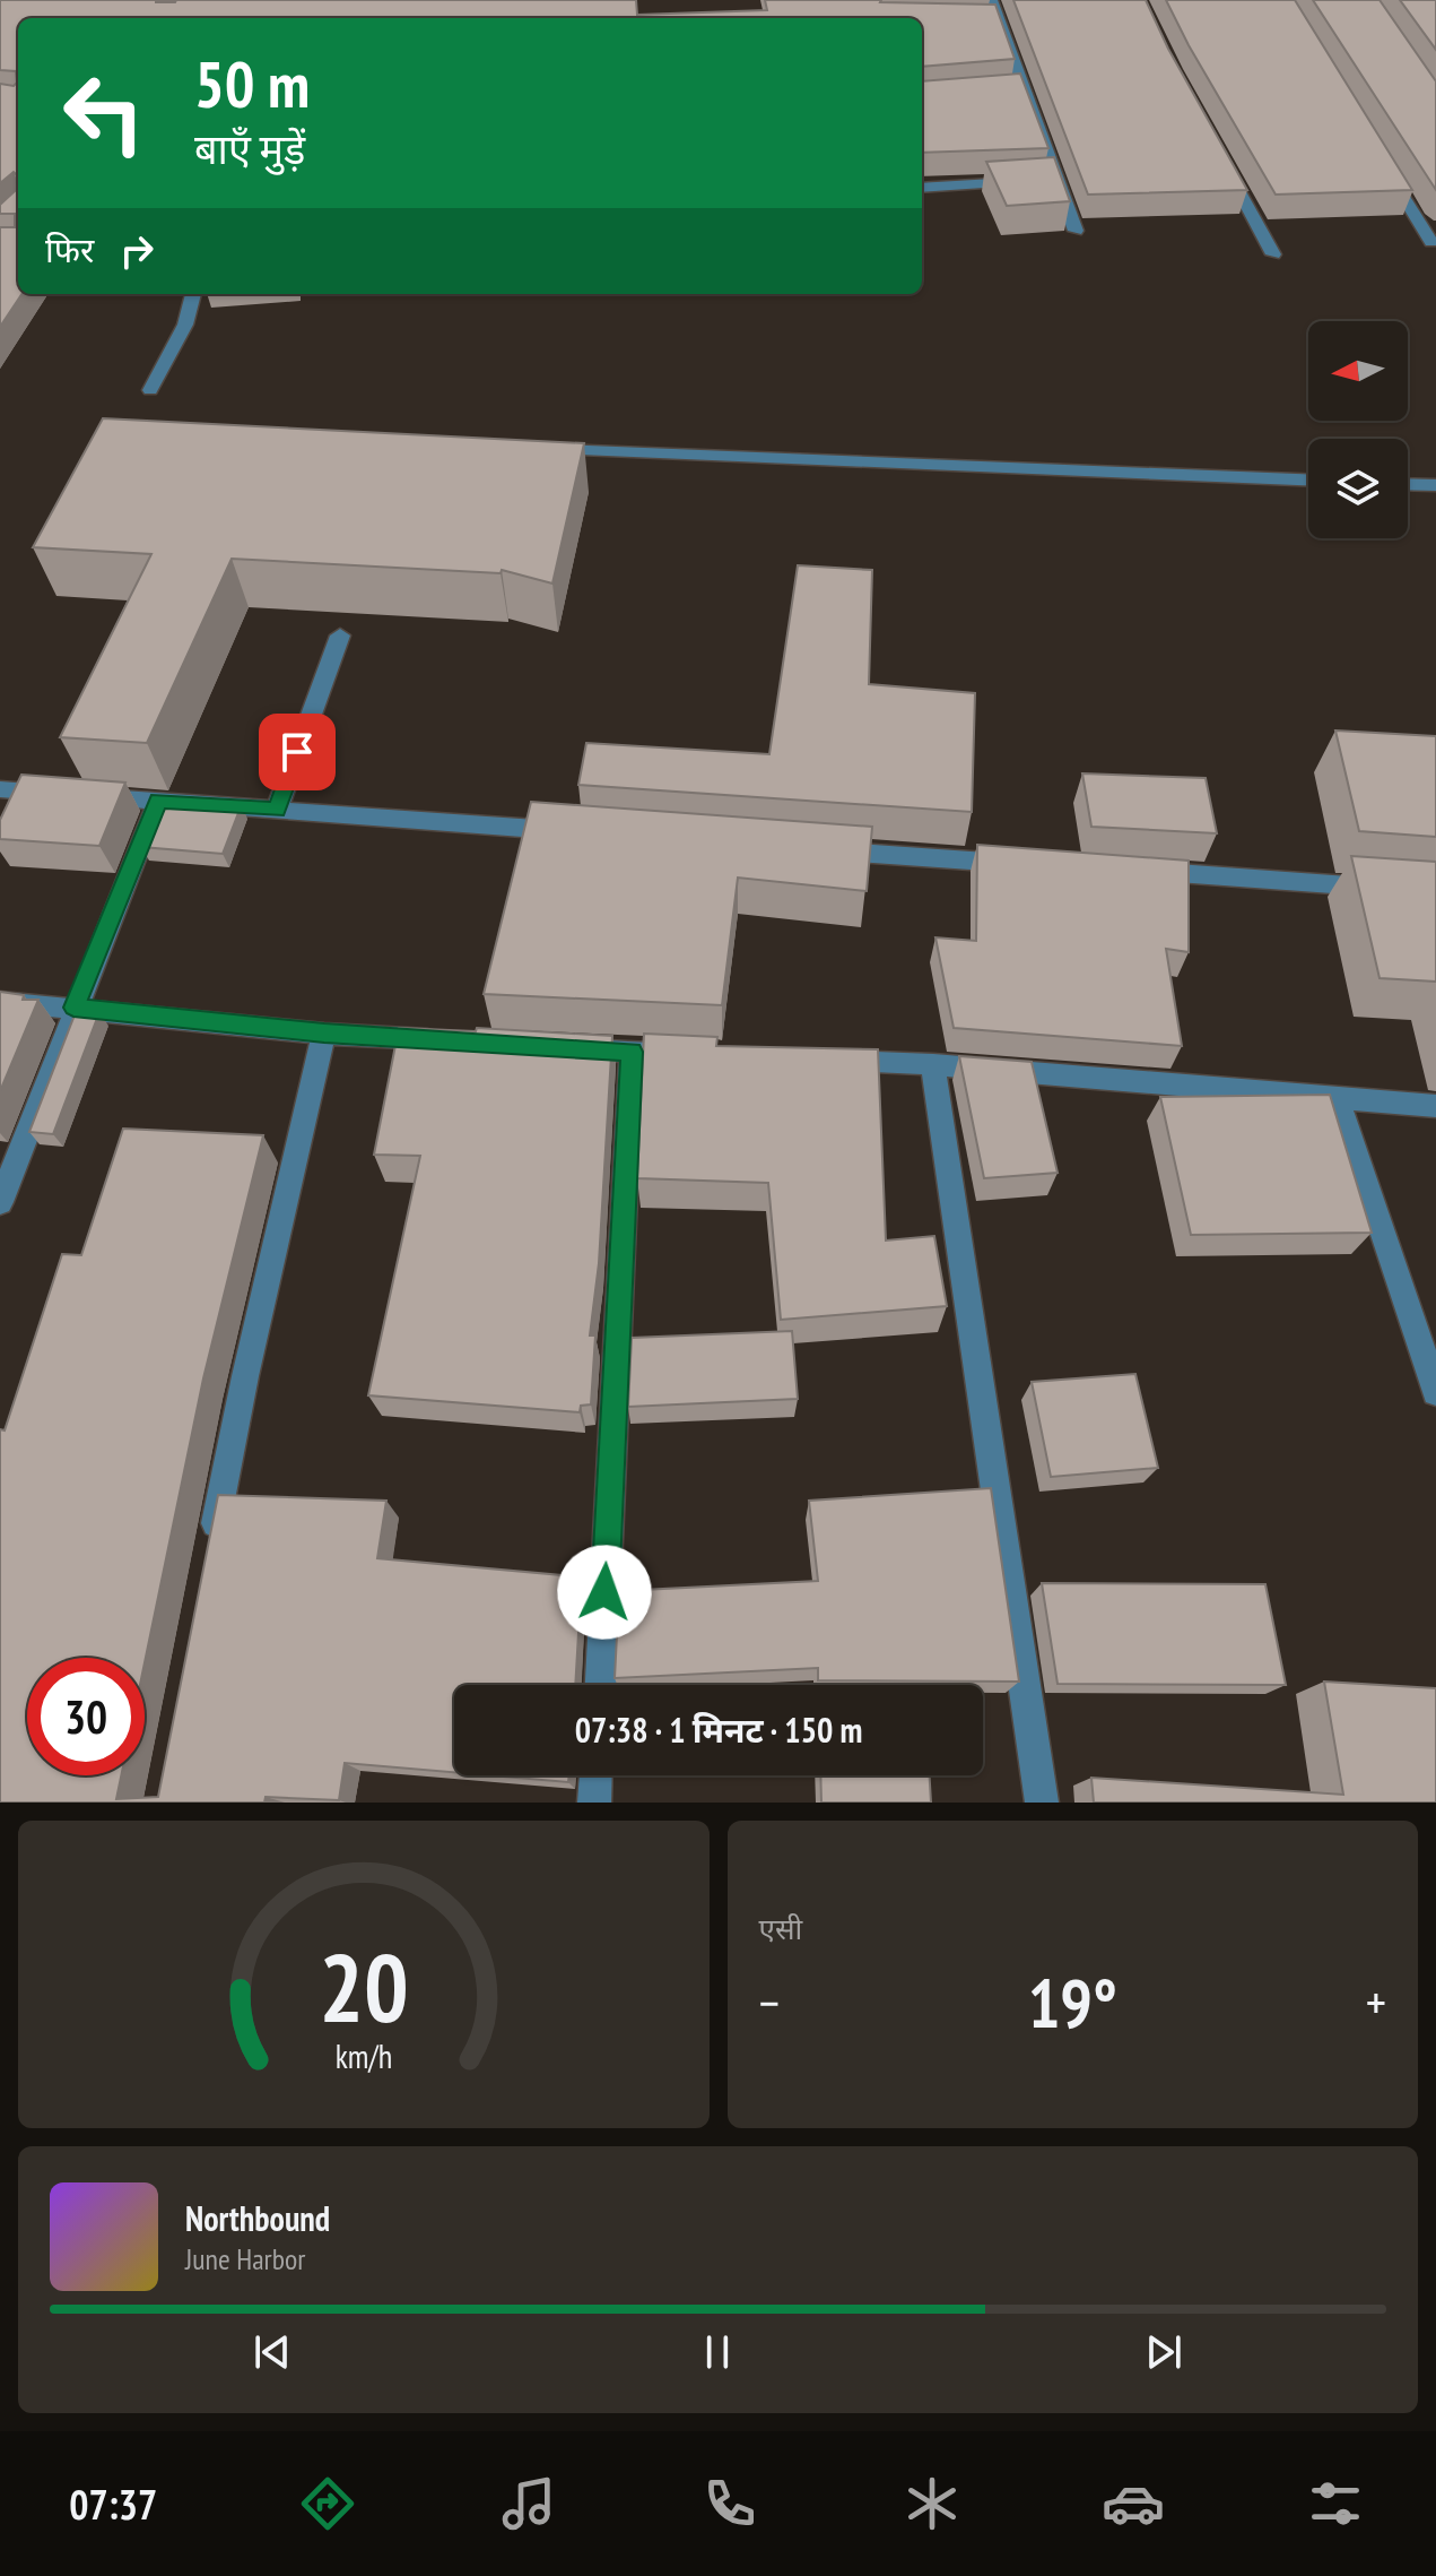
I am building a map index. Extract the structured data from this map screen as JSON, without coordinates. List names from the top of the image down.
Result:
{
  "north": "left",
  "page": {
    "turn": ["50 m", "बाएँ मुड़ें"],
    "then": "फिर",
    "limit": "30",
    "trip": "07:38 · 1 मिनट · 150 m",
    "tile": "एसी",
    "heat": ["−", "19°", "+"],
    "song": ["Northbound", "June Harbor"],
    "tabs": "07:37",
    "gauge": ["20", "km/h"]
  }
}
